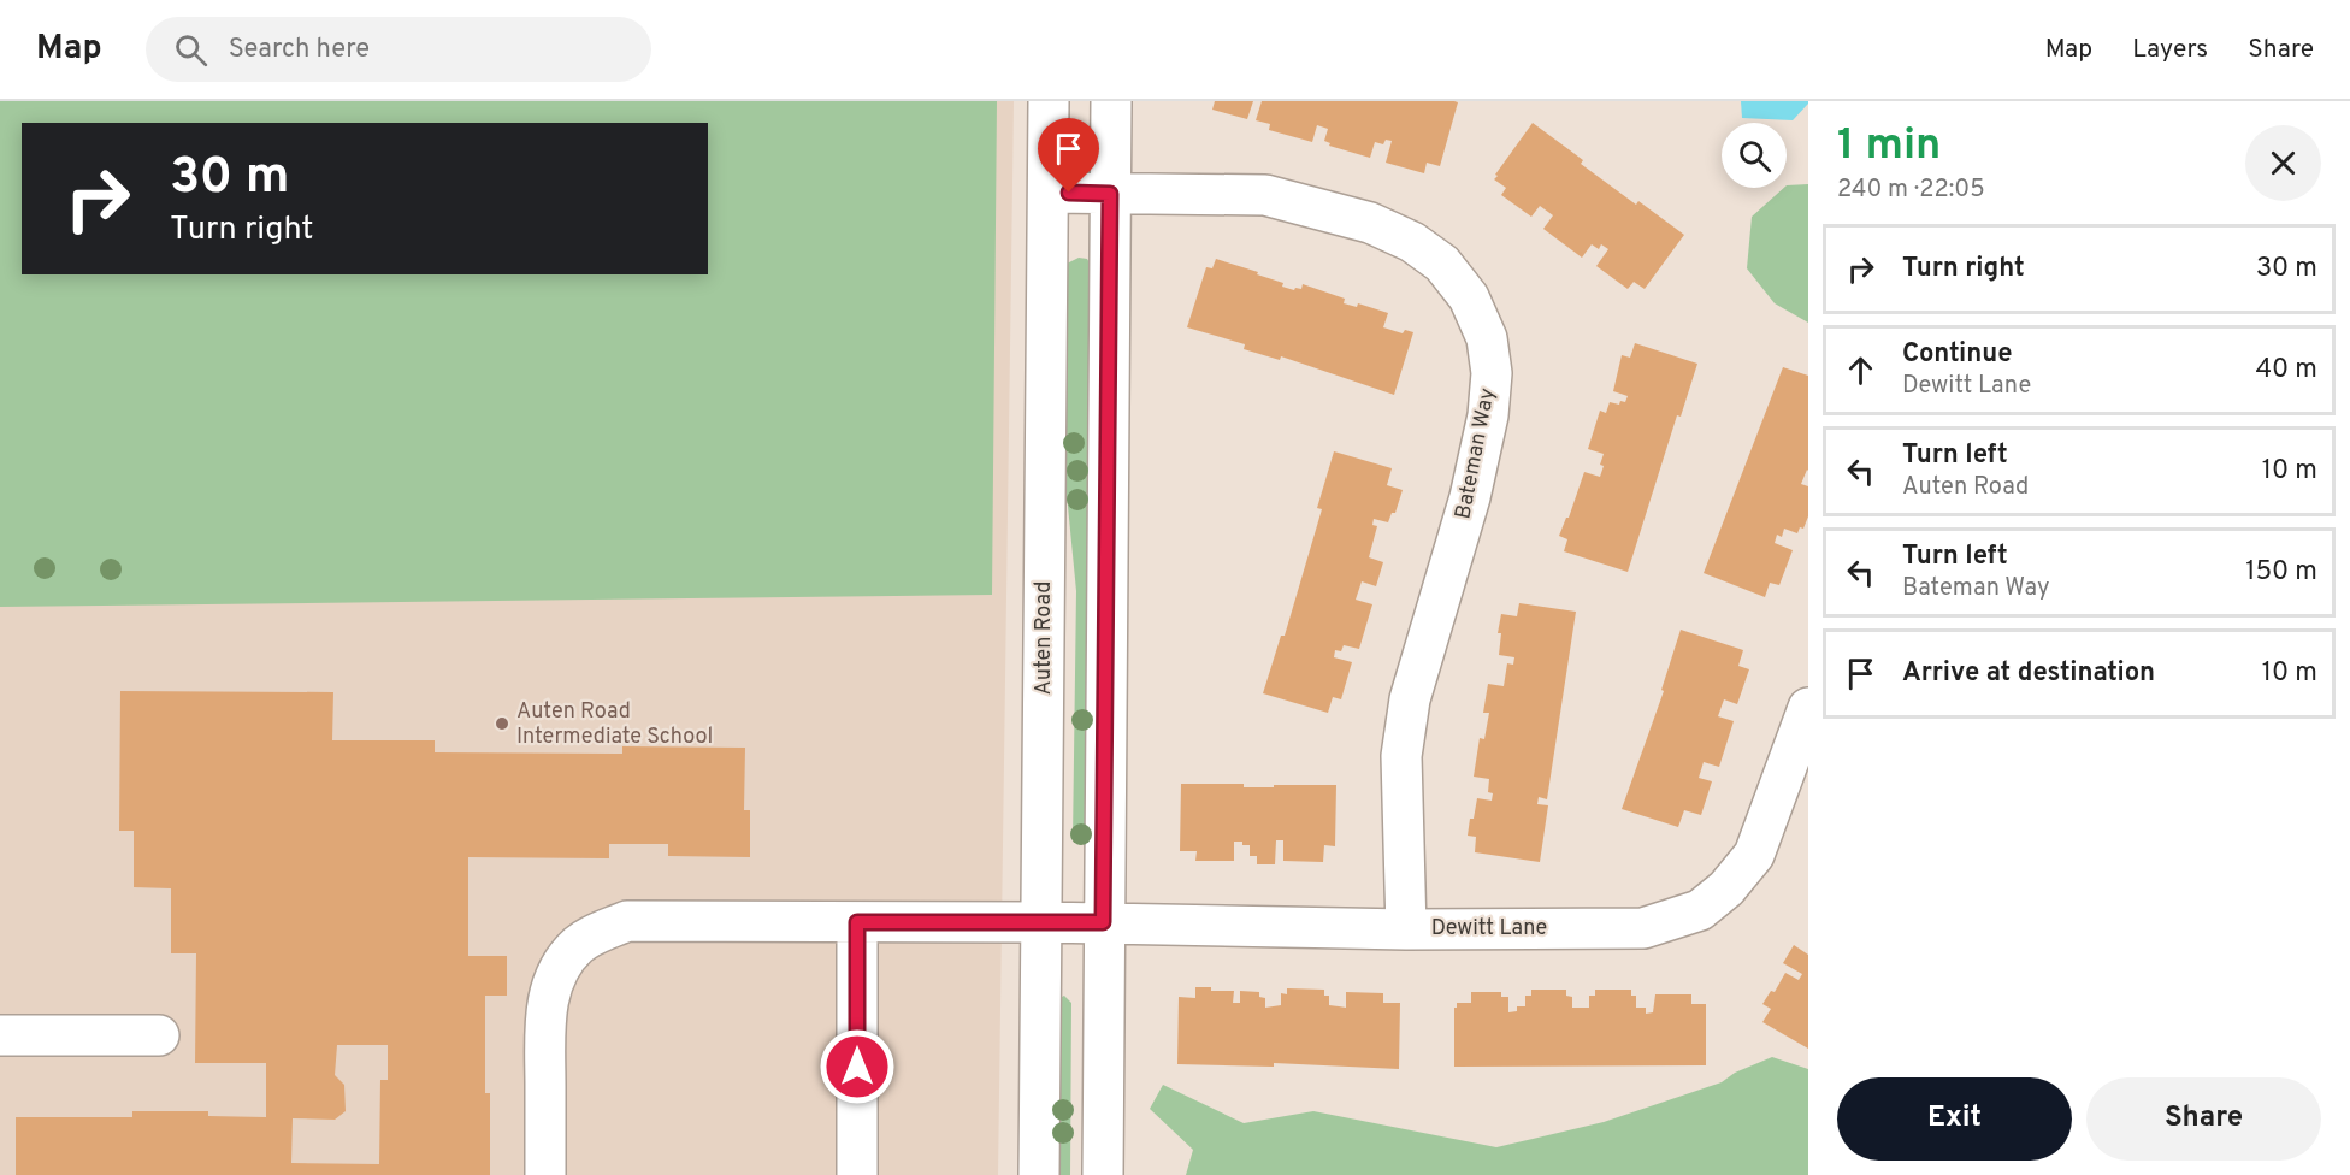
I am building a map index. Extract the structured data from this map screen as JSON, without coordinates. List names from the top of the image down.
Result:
{
  "streets": {
    "street": ["Bateman Way", "Auten Road", "Dewitt Lane"]
  },
  "crossings": [
    ["Bateman Way", "Auten Road"],
    ["Bateman Way", "Dewitt Lane"],
    ["Auten Road", "Dewitt Lane"]
  ],
  "places": ["Auten Road Intermediate School"],
  "page": {
    "header": "Map",
    "search": "Search here",
    "nav": ["Map", "Layers", "Share"],
    "heading": ["1 min", "240 m · 22:05"],
    "turn": ["30 m", "Turn right"],
    "list": [
      {
        "name": "Turn right",
        "value": "30 m"
      },
      {
        "name": "Continue",
        "note": "Dewitt Lane",
        "value": "40 m"
      },
      {
        "name": "Turn left",
        "note": "Auten Road",
        "value": "10 m"
      },
      {
        "name": "Turn left",
        "note": "Bateman Way",
        "value": "150 m"
      },
      {
        "name": "Arrive at destination",
        "value": "10 m"
      }
    ],
    "buttons": ["Exit", "Share"]
  }
}
